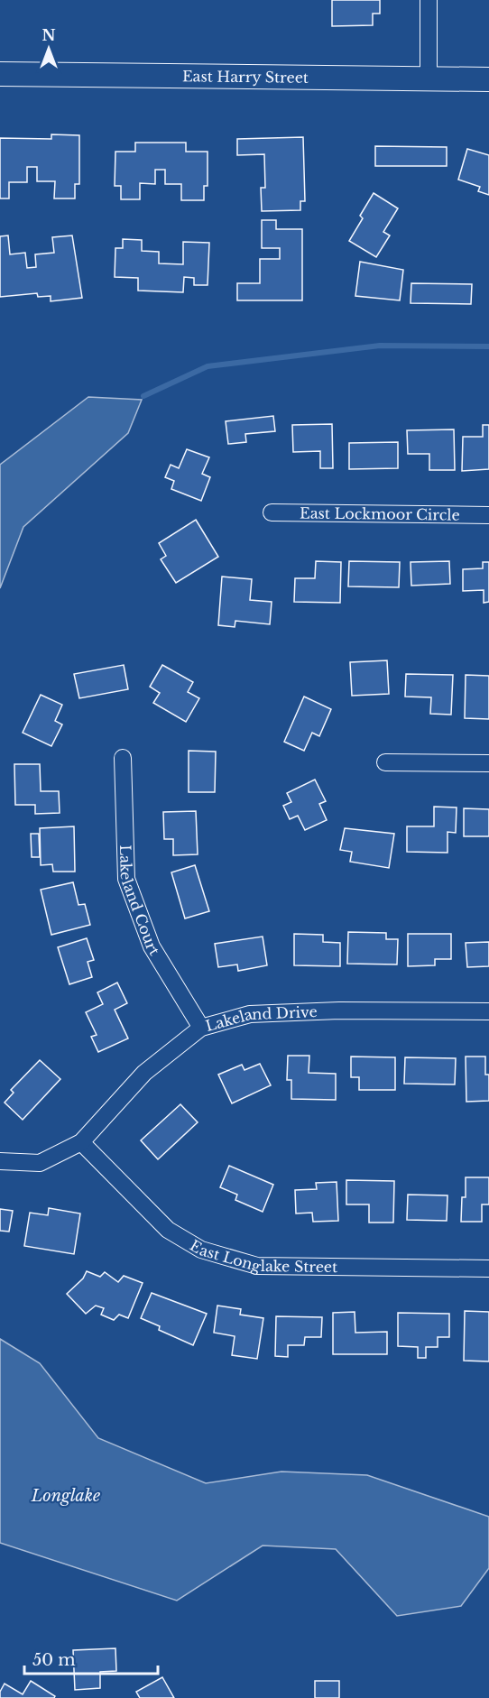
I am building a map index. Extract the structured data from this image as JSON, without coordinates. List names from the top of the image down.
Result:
{
  "streets": {
    "main road": ["East Harry Street"],
    "street": [
      "East Lockmoor Circle",
      "Lakeland Court",
      "Lakeland Drive",
      "East Longlake Street"
    ]
  },
  "crossings": [
    ["Lakeland Court", "Lakeland Drive"],
    ["Lakeland Drive", "East Longlake Street"]
  ],
  "water": ["Longlake"],
  "scale_bar": "50 m",
  "north": "top"
}
